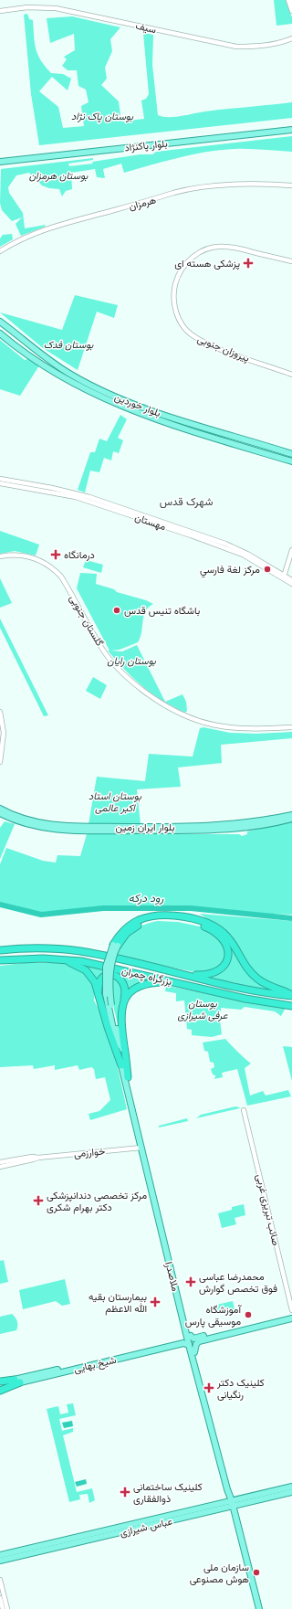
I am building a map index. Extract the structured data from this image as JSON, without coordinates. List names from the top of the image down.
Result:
{
  "streets": {
    "highway": ["بزرگراه چمران"],
    "main road": [
      "بلوار پاکنژاد",
      "بلوار خوردین",
      "بلوار ایران زمین",
      "ملاصدرا",
      "شیخ بهایی",
      "عباس شیرازی"
    ],
    "street": [
      "سیف",
      "هرمزان",
      "پیروزان جنوبی",
      "مهستان",
      "گلستان جنوبی",
      "خوارزمی",
      "صائب تبریزی غربی"
    ]
  },
  "crossings": [
    ["خوارزمی", "ملاصدرا"],
    ["ملاصدرا", "شیخ بهایی"],
    ["ملاصدرا", "عباس شیرازی"]
  ],
  "districts": ["شهرک قدس"],
  "water": ["رود درکه"],
  "parks": [
    "بوستان پاک نژاد",
    "بوستان هرمزان",
    "بوستان فدک",
    "بوستان رایان",
    "بوستان استاد اکبر عالمی",
    "بوستان عرفی شیرازی"
  ],
  "places": {
    "health": [
      "پزشکی هسته ای",
      "درمانگاه",
      "مرکز تخصصی دندانپزشکی دکتر بهرام شکری",
      "محمدرضا عباسی فوق تخصص گوارش",
      "بیمارستان بقیه الله الاعظم",
      "کلینیک دکتر رنگیانی",
      "کلینیک ساختمانی ذوالفقاری"
    ],
    "other": [
      "مركز لغة فارسي",
      "باشگاه تنیس قدس",
      "آموزشگاه موسیقی پارس",
      "سازمان ملی هوش مصنوعی"
    ]
  }
}
